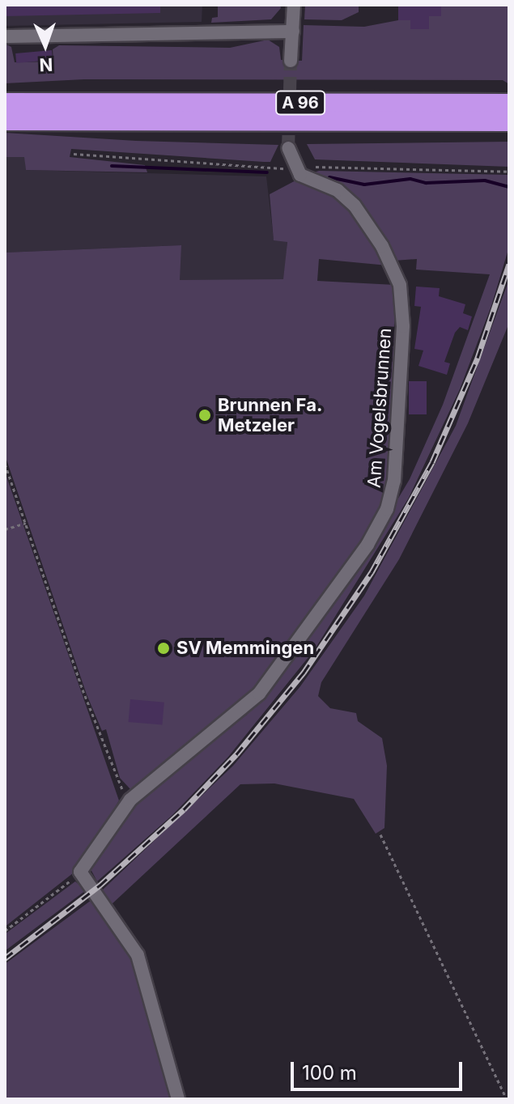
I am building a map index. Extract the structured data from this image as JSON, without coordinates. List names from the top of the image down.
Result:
{
  "streets": {
    "highway": ["A 96"],
    "street": ["Am Vogelsbrunnen"]
  },
  "places": ["Brunnen Fa. Metzeler", "SV Memmingen"],
  "scale_bar": "100 m",
  "north": "bottom"
}
